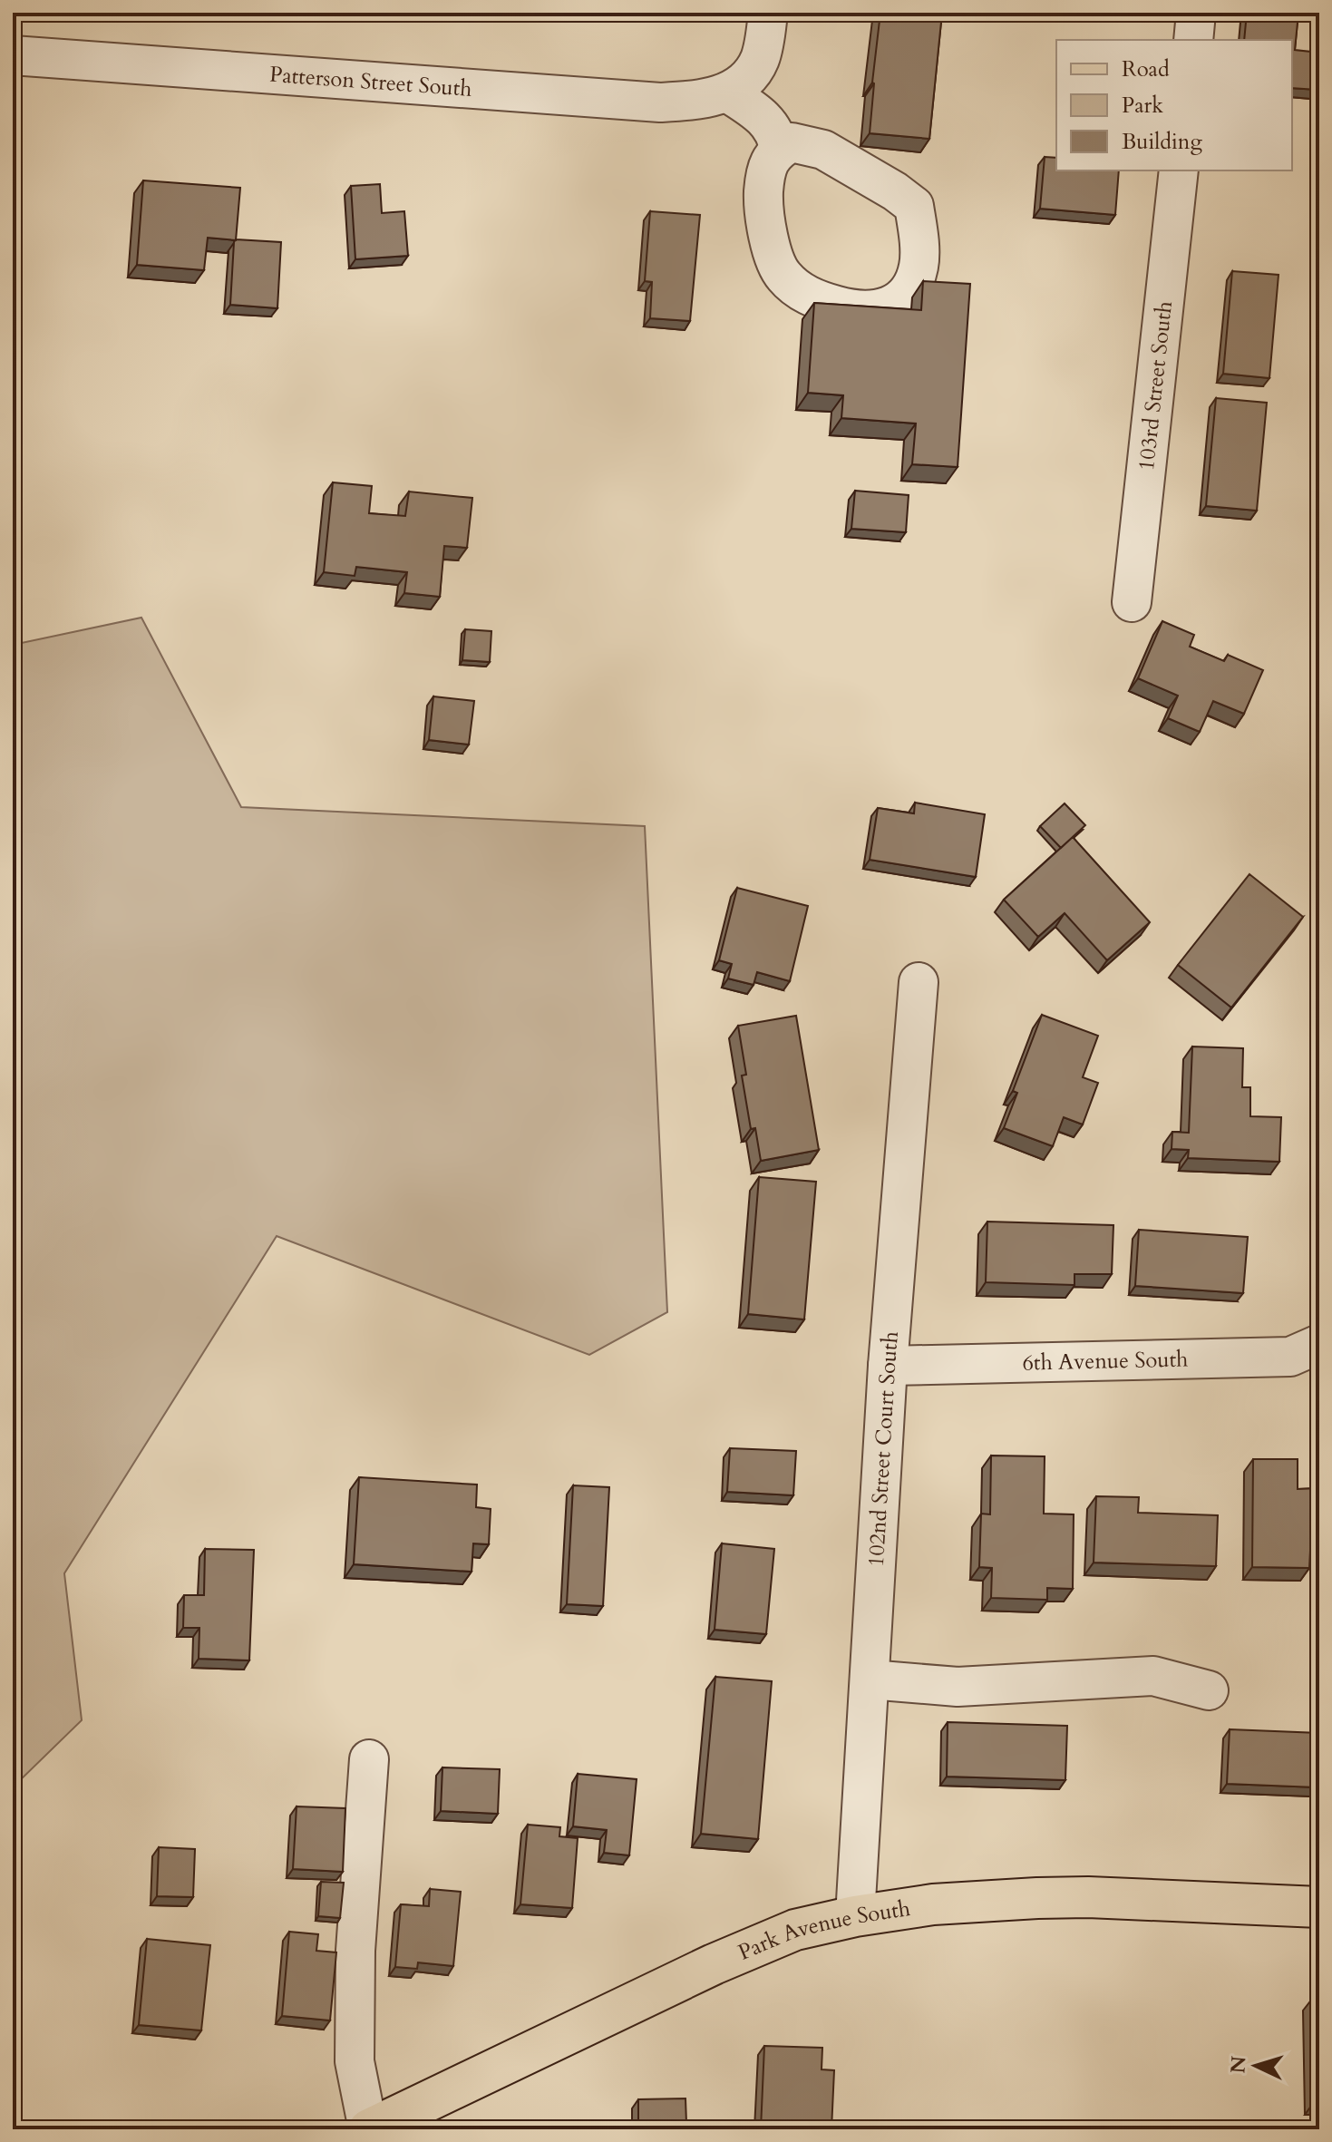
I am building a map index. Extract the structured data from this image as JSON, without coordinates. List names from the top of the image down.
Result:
{
  "streets": {
    "main road": ["Park Avenue South"],
    "street": [
      "Patterson Street South",
      "103rd Street South",
      "6th Avenue South",
      "102nd Street Court South"
    ]
  },
  "crossings": [
    ["6th Avenue South", "102nd Street Court South"],
    ["102nd Street Court South", "Park Avenue South"]
  ],
  "legend": ["Road", "Park", "Building"],
  "north": "left"
}
